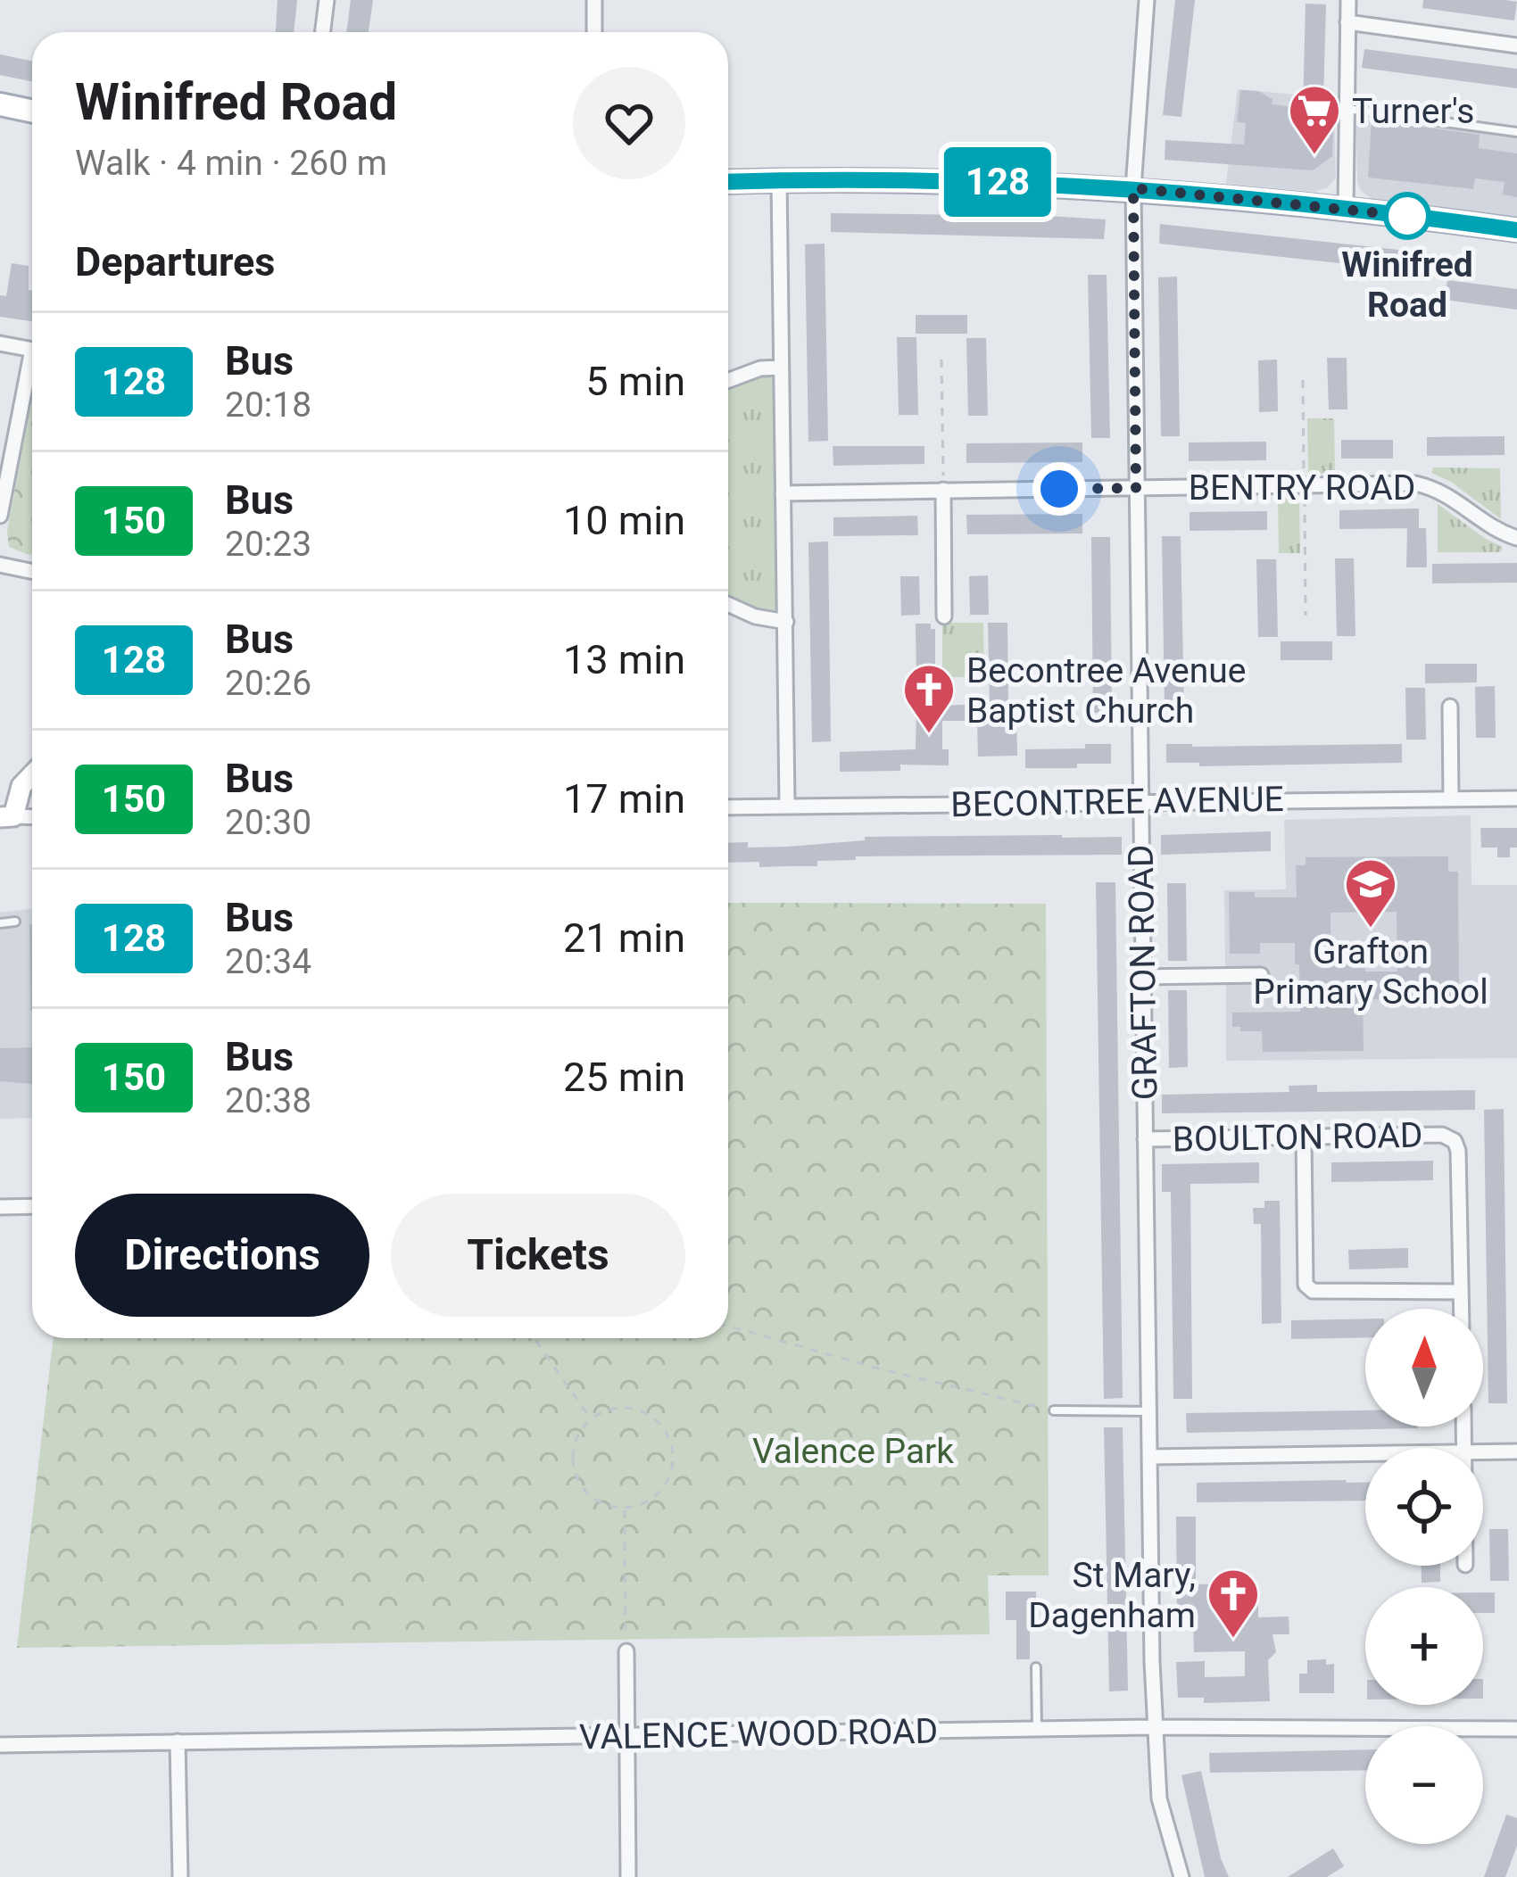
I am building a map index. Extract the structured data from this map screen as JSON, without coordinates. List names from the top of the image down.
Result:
{
  "streets": {
    "street": [
      "BENTRY ROAD",
      "BECONTREE AVENUE",
      "GRAFTON ROAD",
      "BOULTON ROAD",
      "VALENCE WOOD ROAD"
    ]
  },
  "crossings": [
    ["BENTRY ROAD", "GRAFTON ROAD"],
    ["BECONTREE AVENUE", "GRAFTON ROAD"],
    ["GRAFTON ROAD", "BOULTON ROAD"],
    ["GRAFTON ROAD", "VALENCE WOOD ROAD"]
  ],
  "parks": ["Valence Park"],
  "places": {
    "supermarket": ["Turner's"],
    "other": ["Winifred Road"],
    "church": ["Becontree Avenue Baptist Church", "St Mary, Dagenham"],
    "school or university": ["Grafton Primary School"]
  },
  "lines": ["bus line 128"],
  "north": "top",
  "page": {
    "on_map": "128",
    "heading": [
      ["Winifred Road", "Walk · 4 min · 260 m"],
      "Departures"
    ],
    "list": [
      {
        "mark": "128",
        "name": "Bus",
        "note": "20:18",
        "value": "5 min"
      },
      {
        "mark": "150",
        "name": "Bus",
        "note": "20:23",
        "value": "10 min"
      },
      {
        "mark": "128",
        "name": "Bus",
        "note": "20:26",
        "value": "13 min"
      },
      {
        "mark": "150",
        "name": "Bus",
        "note": "20:30",
        "value": "17 min"
      },
      {
        "mark": "128",
        "name": "Bus",
        "note": "20:34",
        "value": "21 min"
      },
      {
        "mark": "150",
        "name": "Bus",
        "note": "20:38",
        "value": "25 min"
      }
    ],
    "buttons": ["Directions", "Tickets"],
    "map_buttons": ["+", "−"]
  }
}
